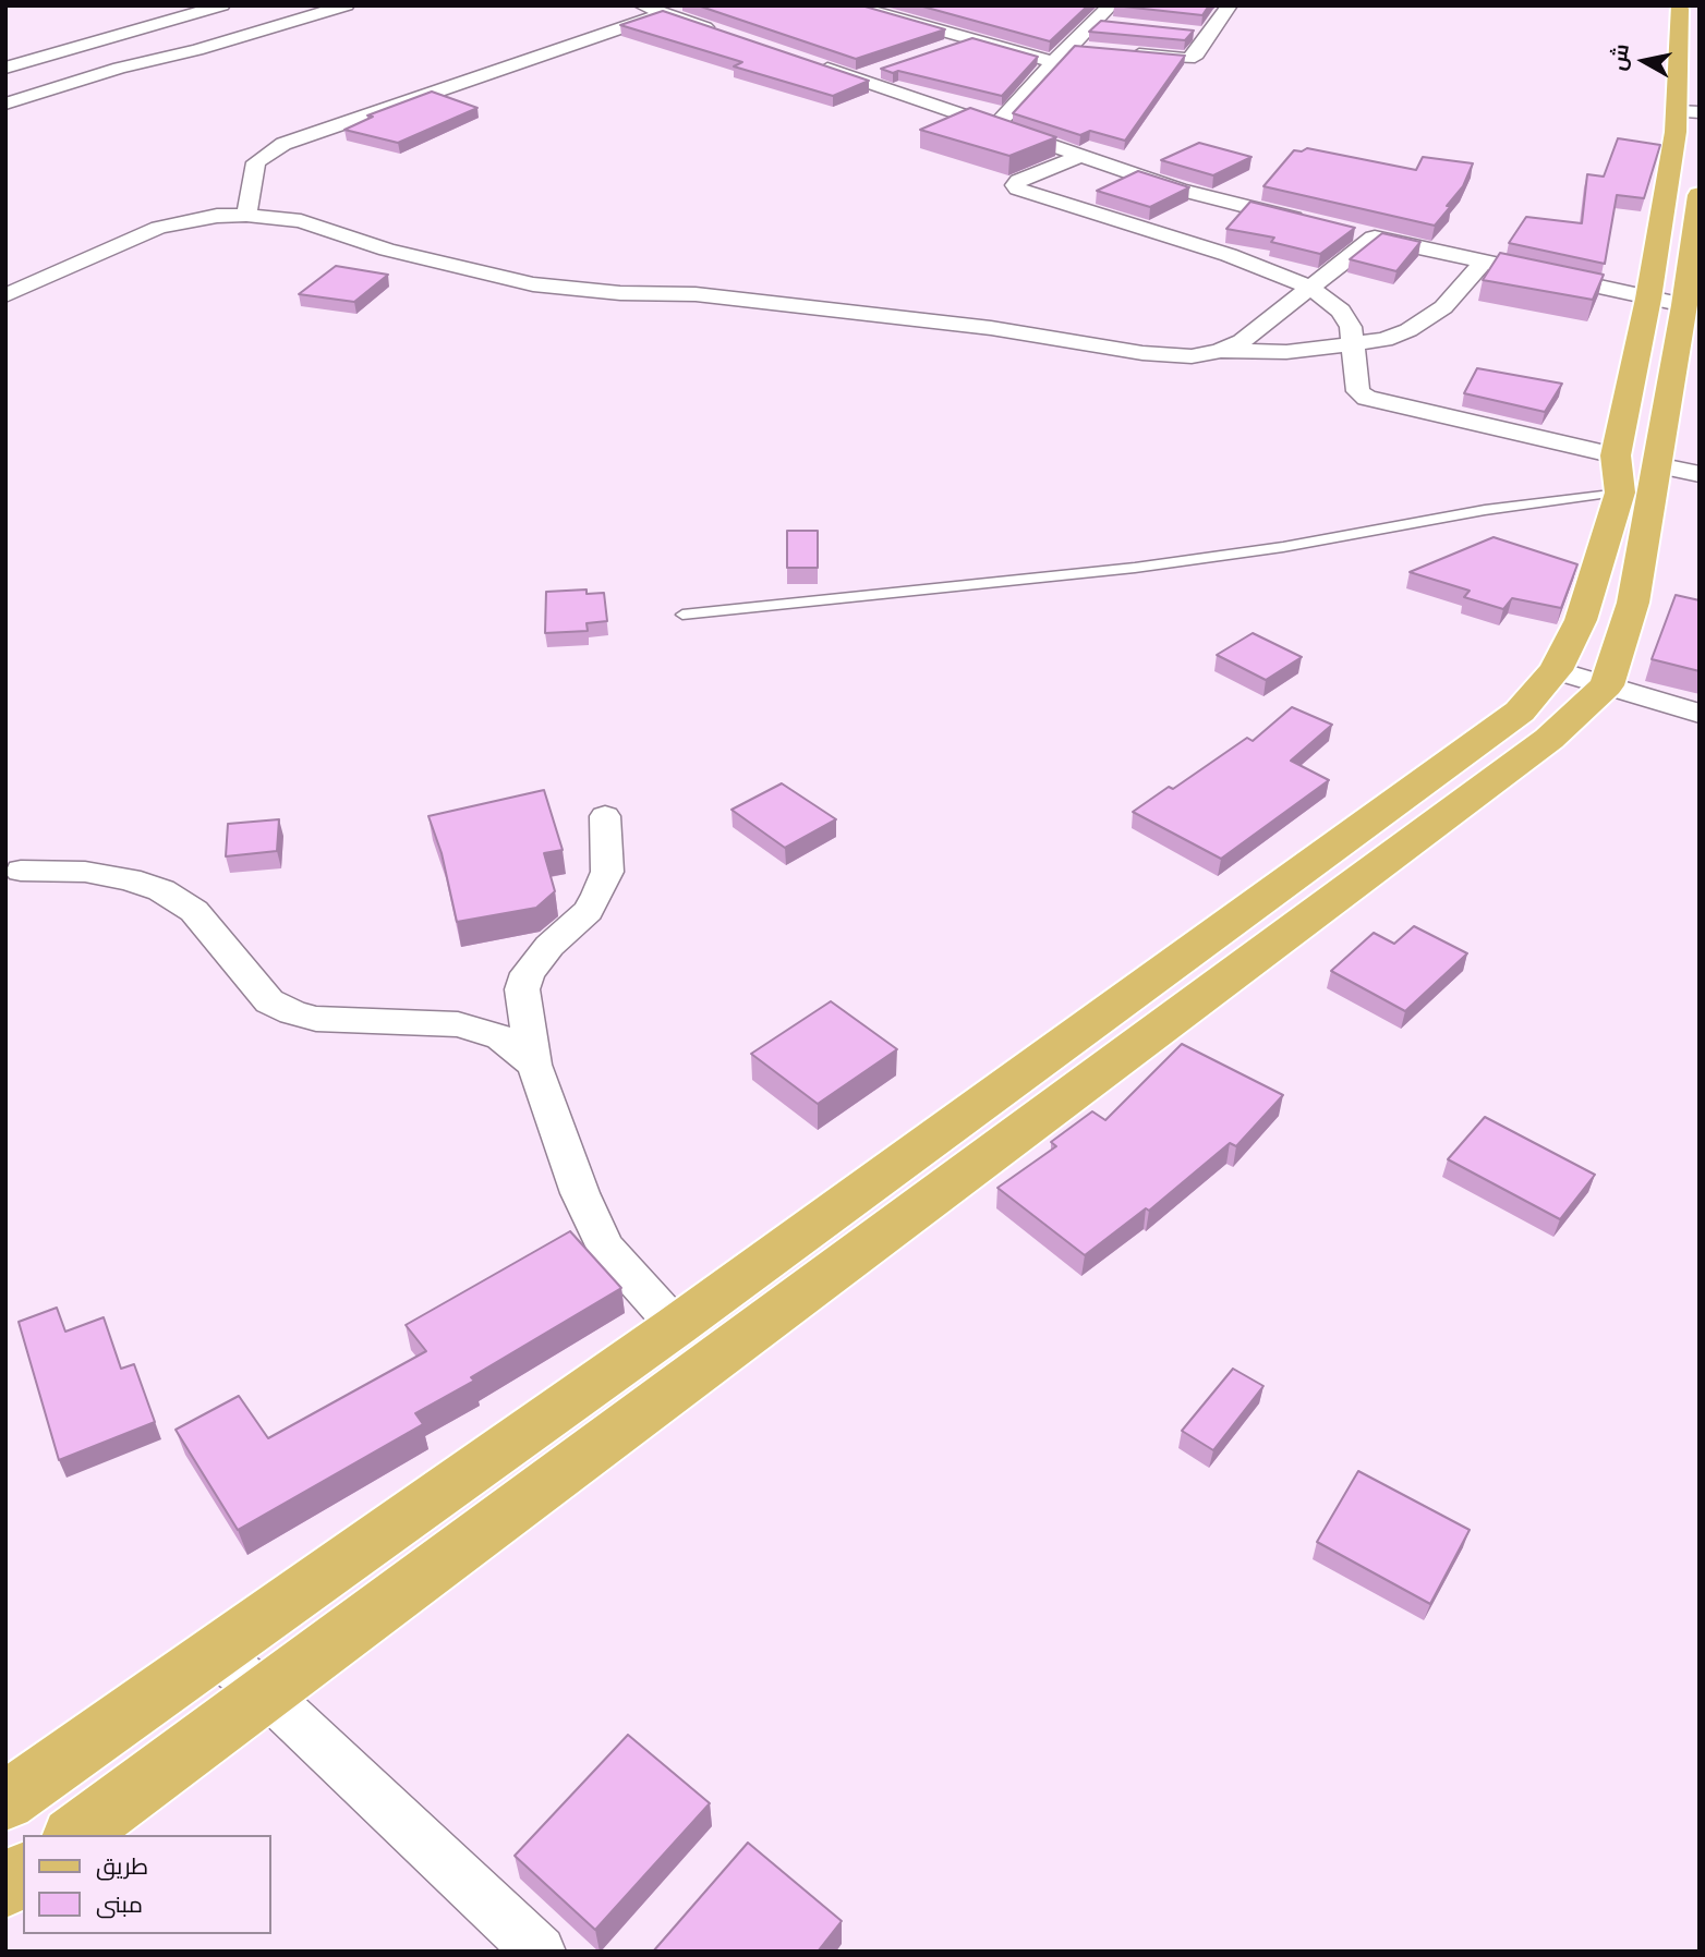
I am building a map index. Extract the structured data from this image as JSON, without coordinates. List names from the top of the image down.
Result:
{
  "legend": ["طريق", "مبنى"],
  "north": "left"
}
